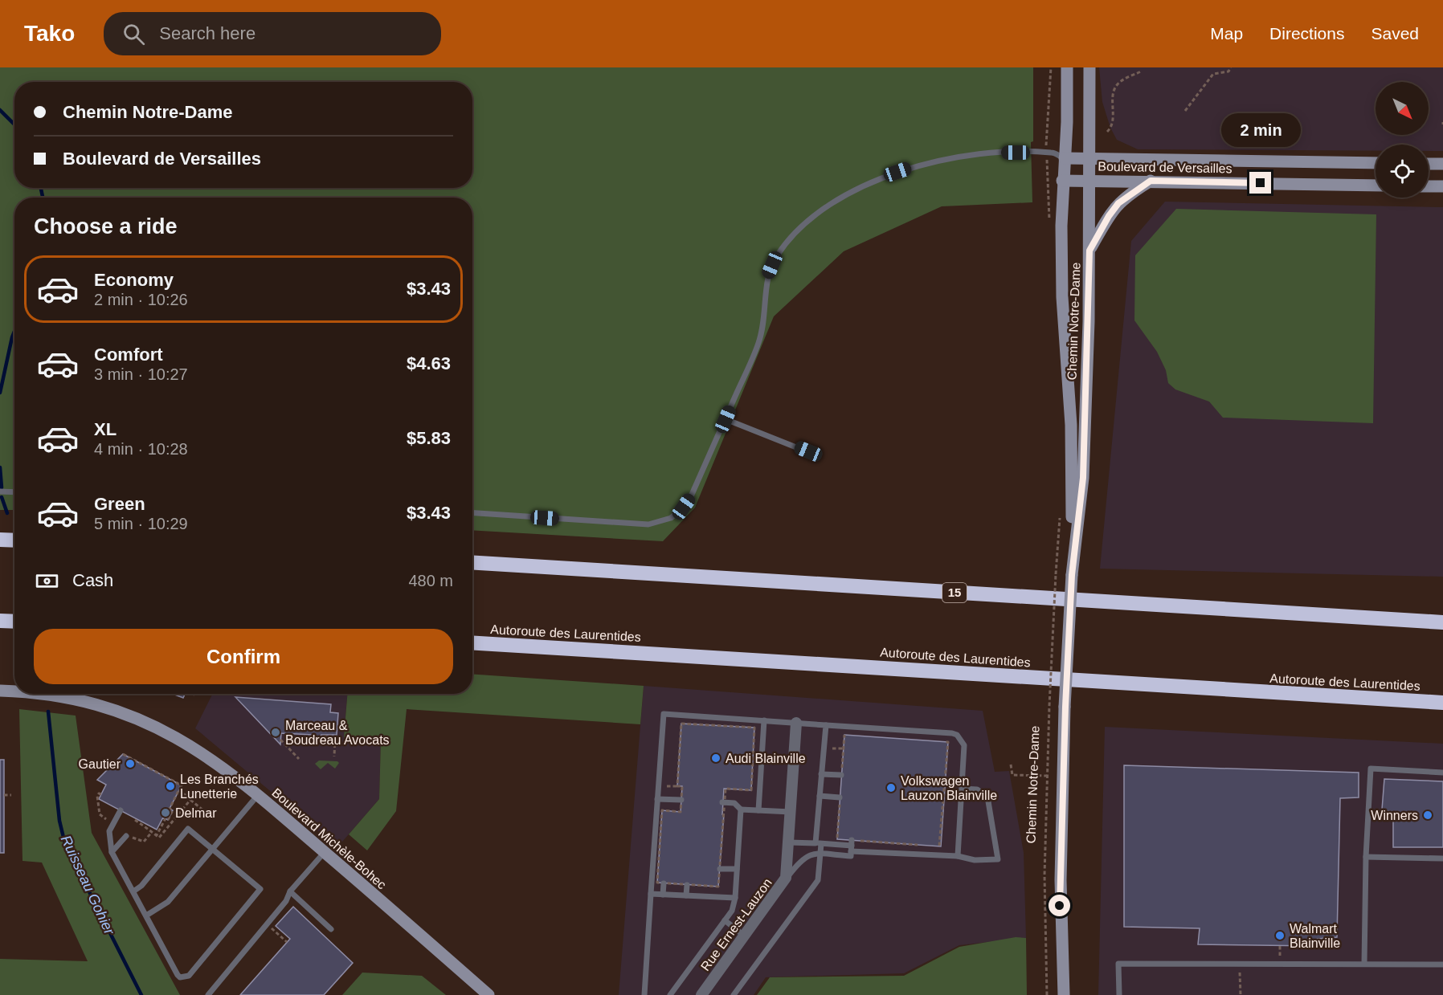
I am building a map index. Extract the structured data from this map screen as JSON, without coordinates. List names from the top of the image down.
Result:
{
  "streets": {
    "highway": ["15", "Autoroute des Laurentides"],
    "street": [
      "Boulevard de Versailles",
      "Chemin Notre-Dame",
      "Boulevard Michèle-Bohec",
      "Rue Ernest-Lauzon"
    ]
  },
  "crossings": [
    ["Boulevard de Versailles", "Chemin Notre-Dame"]
  ],
  "water": ["Ruisseau Gohier"],
  "places": [
    "Marceau & Boudreau Avocats",
    "Audi Blainville",
    "Gautier",
    "Les Branchés Lunetterie",
    "Volkswagen Lauzon Blainville",
    "Delmar",
    "Winners",
    "Walmart Blainville"
  ],
  "north": "bottom right",
  "page": {
    "header": "Tako",
    "search": "Search here",
    "nav": ["Map", "Directions", "Saved"],
    "banner": ["Chemin Notre-Dame", "Boulevard de Versailles"],
    "bubble": "2 min",
    "heading": "Choose a ride",
    "list": [
      {
        "name": "Economy",
        "note": "2 min · 10:26",
        "value": "$3.43"
      },
      {
        "name": "Comfort",
        "note": "3 min · 10:27",
        "value": "$4.63"
      },
      {
        "name": "XL",
        "note": "4 min · 10:28",
        "value": "$5.83"
      },
      {
        "name": "Green",
        "note": "5 min · 10:29",
        "value": "$3.43"
      }
    ],
    "pay": ["Cash", "480 m"],
    "buttons": "Confirm"
  }
}
